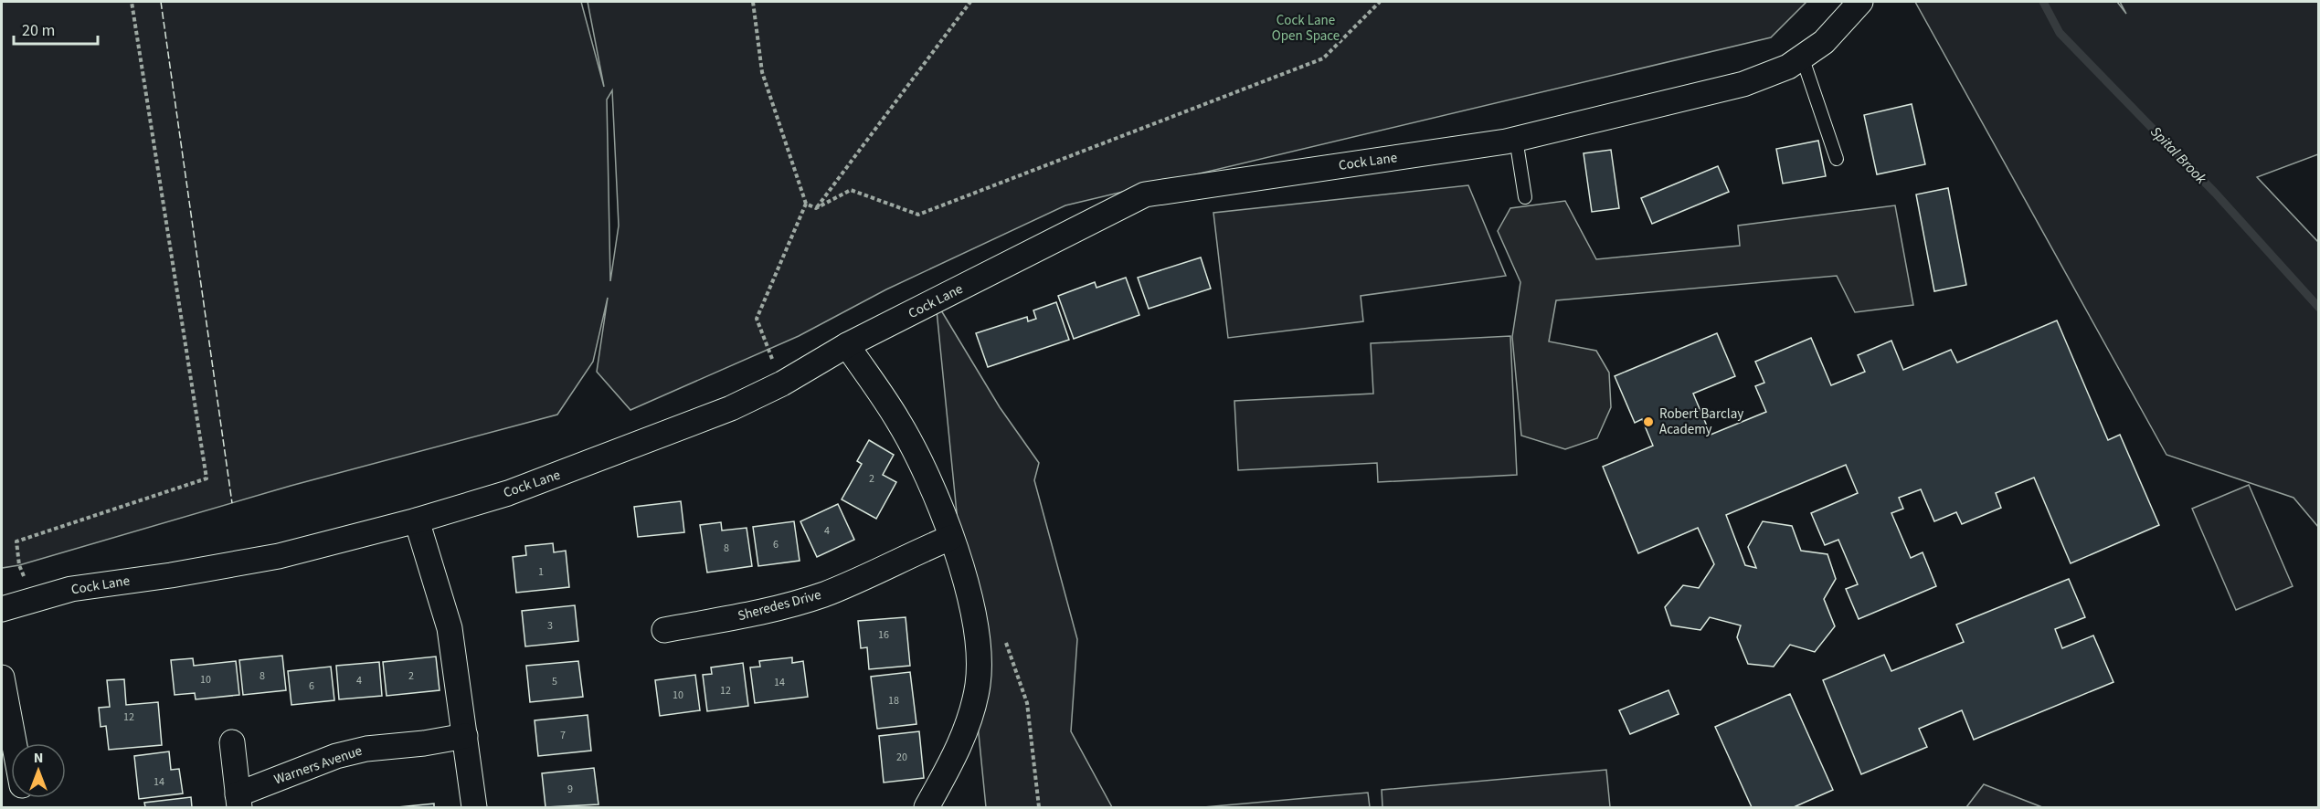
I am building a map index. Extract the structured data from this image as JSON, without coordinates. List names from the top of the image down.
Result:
{
  "streets": {
    "street": ["Cock Lane", "Sheredes Drive", "Warners Avenue"]
  },
  "water": ["Spital Brook"],
  "parks": ["Cock Lane Open Space"],
  "places": ["Robert Barclay Academy"],
  "house_numbers": [
    "2",
    "4",
    "6",
    "8",
    "1",
    "3",
    "16",
    "8",
    "2",
    "10",
    "4",
    "5",
    "14",
    "6",
    "12",
    "10",
    "18",
    "12",
    "7",
    "20",
    "14",
    "9"
  ],
  "scale_bar": "20 m",
  "north": "top"
}
